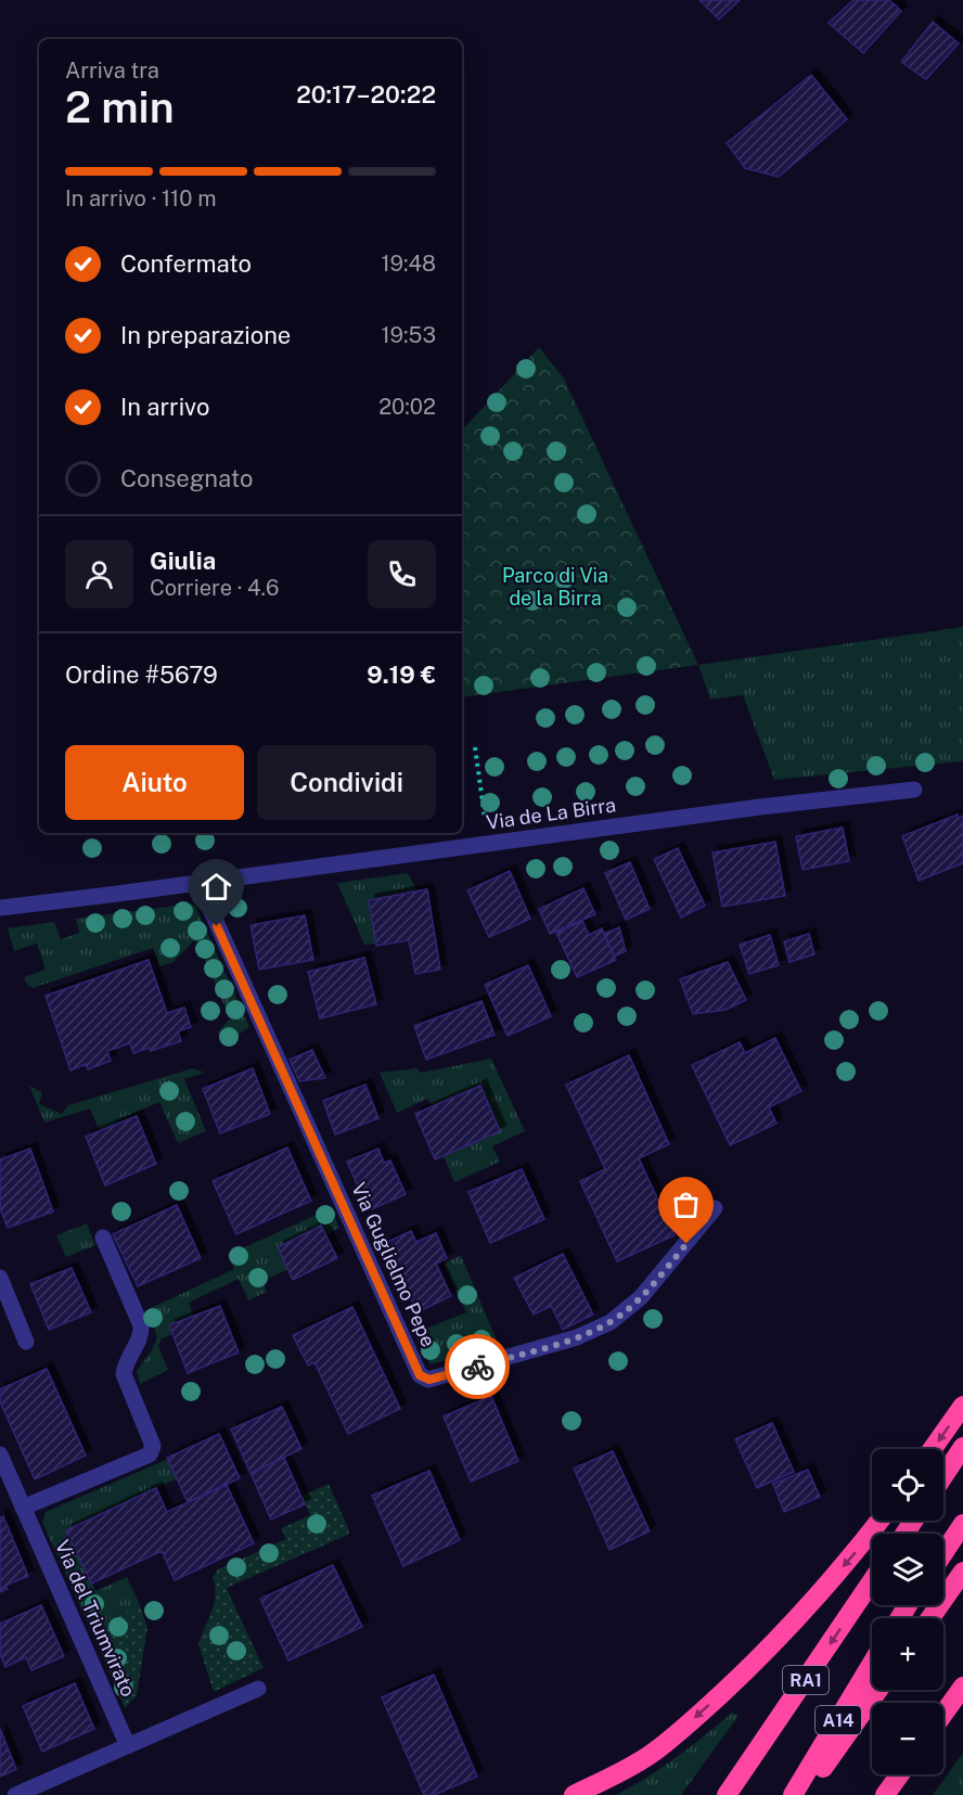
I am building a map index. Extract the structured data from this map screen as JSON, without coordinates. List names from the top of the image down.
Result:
{
  "streets": {
    "highway": ["RA1", "A14"],
    "street": ["Via de La Birra", "Via Guglielmo Pepe", "Via del Triumvirato"]
  },
  "crossings": [
    ["Via de La Birra", "Via Guglielmo Pepe"]
  ],
  "parks": ["Parco di Via de la Birra"],
  "page": {
    "heading": ["2 min", "Arriva tra", "20:17–20:22"],
    "panel": [
      "Giulia",
      "Corriere · 4.6",
      "Ordine #5679",
      "9.19 €"
    ],
    "bar": "In arrivo · 110 m",
    "list": [
      ["Confermato", "19:48"],
      ["In preparazione", "19:53"],
      ["In arrivo", "20:02"],
      "Consegnato"
    ],
    "buttons": ["Aiuto", "Condividi"],
    "map_buttons": ["+", "−"]
  }
}
